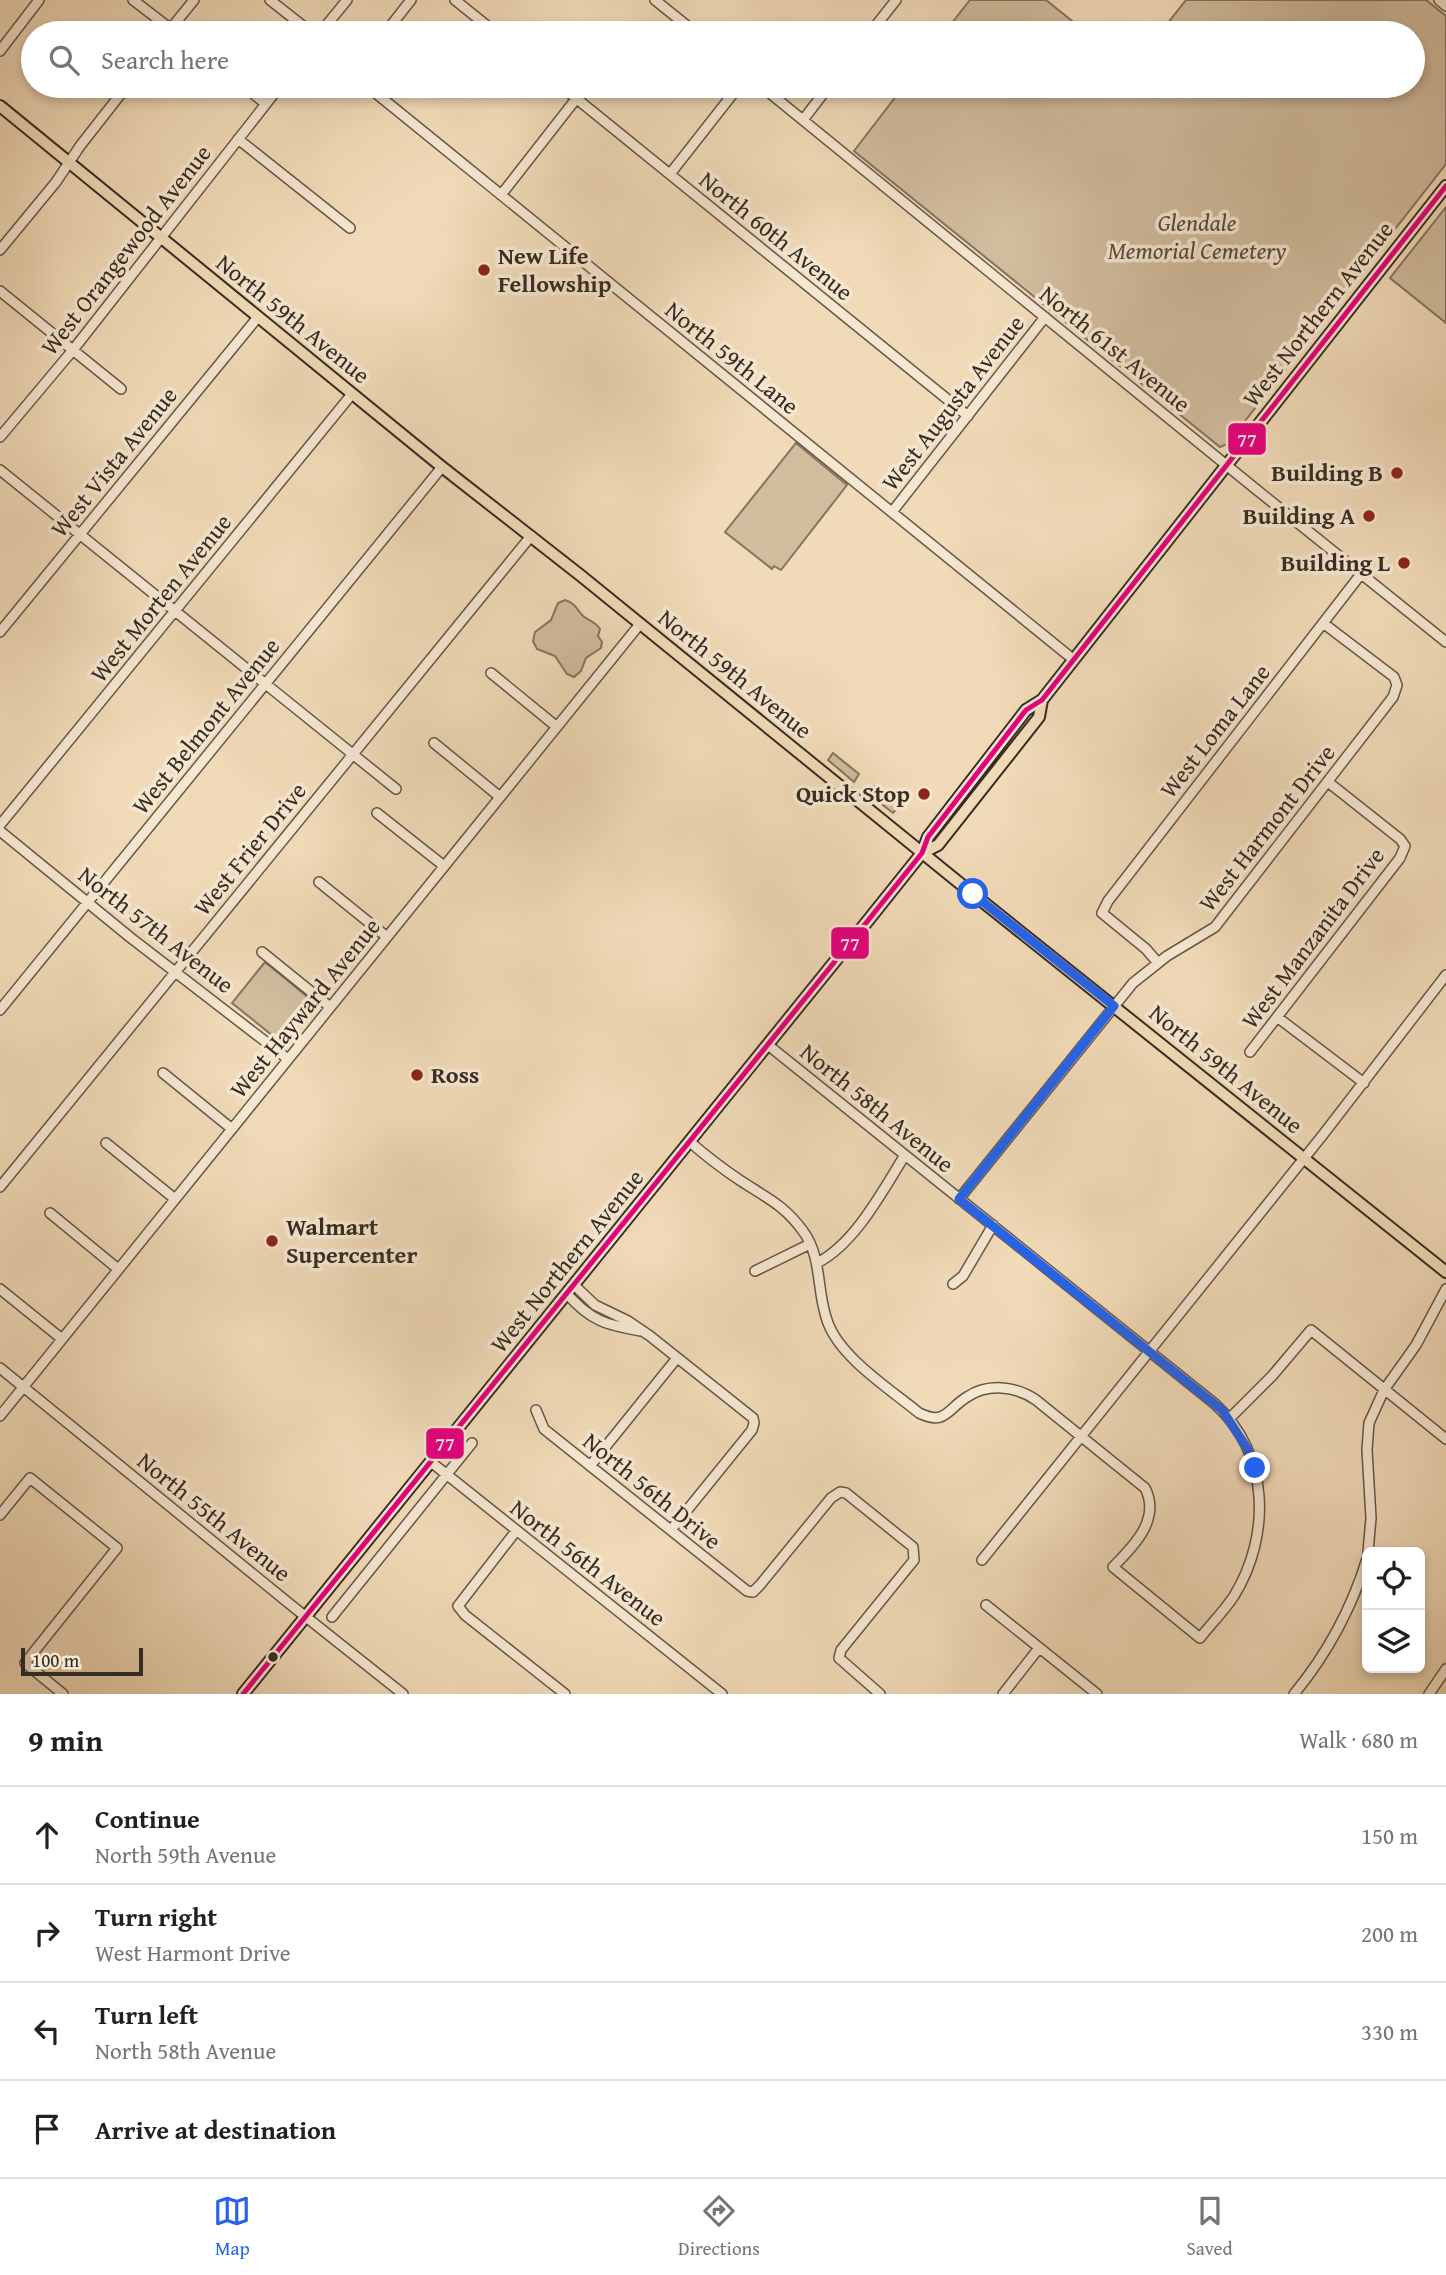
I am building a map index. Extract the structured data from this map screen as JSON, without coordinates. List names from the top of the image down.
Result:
{
  "streets": {
    "main road": ["West Northern Avenue", "North 59th Avenue"],
    "street": [
      "North 60th Avenue",
      "West Orangewood Avenue",
      "North 61st Avenue",
      "North 59th Lane",
      "West Augusta Avenue",
      "West Vista Avenue",
      "West Morten Avenue",
      "West Belmont Avenue",
      "West Loma Lane",
      "West Harmont Drive",
      "West Frier Drive",
      "North 57th Avenue",
      "West Manzanita Drive",
      "West Hayward Avenue",
      "North 58th Avenue",
      "North 56th Drive",
      "North 55th Avenue",
      "North 56th Avenue"
    ]
  },
  "crossings": [
    ["North 60th Avenue", "West Augusta Avenue"],
    ["West Orangewood Avenue", "North 59th Avenue"],
    ["West Northern Avenue", "North 59th Avenue"],
    ["West Northern Avenue", "North 61st Avenue"],
    ["West Northern Avenue", "North 59th Lane"],
    ["West Northern Avenue", "North 58th Avenue"],
    ["West Northern Avenue", "North 55th Avenue"],
    ["West Northern Avenue", "North 56th Avenue"],
    ["North 59th Avenue", "West Vista Avenue"],
    ["North 59th Avenue", "West Morten Avenue"],
    ["North 59th Avenue", "West Belmont Avenue"],
    ["North 59th Avenue", "West Harmont Drive"],
    ["North 59th Avenue", "West Frier Drive"],
    ["North 59th Avenue", "West Hayward Avenue"],
    ["North 61st Avenue", "West Augusta Avenue"],
    ["North 61st Avenue", "West Loma Lane"],
    ["North 59th Lane", "West Augusta Avenue"],
    ["West Belmont Avenue", "North 57th Avenue"],
    ["West Loma Lane", "West Harmont Drive"],
    ["West Harmont Drive", "West Manzanita Drive"],
    ["West Harmont Drive", "North 58th Avenue"],
    ["West Frier Drive", "North 57th Avenue"],
    ["North 57th Avenue", "West Hayward Avenue"],
    ["West Hayward Avenue", "North 55th Avenue"]
  ],
  "parks": ["Glendale Memorial Cemetery"],
  "places": [
    "New Life Fellowship",
    "Building B",
    "Building A",
    "Building L",
    "Quick Stop",
    "Ross",
    "Walmart Supercenter"
  ],
  "lines": ["transit line 77"],
  "scale_bar": "100 m",
  "page": {
    "search": "Search here",
    "scale": "100 m",
    "heading": ["9 min", "Walk · 680 m"],
    "list": [
      ["Continue", "North 59th Avenue", "150 m"],
      ["Turn right", "West Harmont Drive", "200 m"],
      ["Turn left", "North 58th Avenue", "330 m"],
      "Arrive at destination"
    ],
    "nav": ["Map", "Directions", "Saved"]
  }
}
